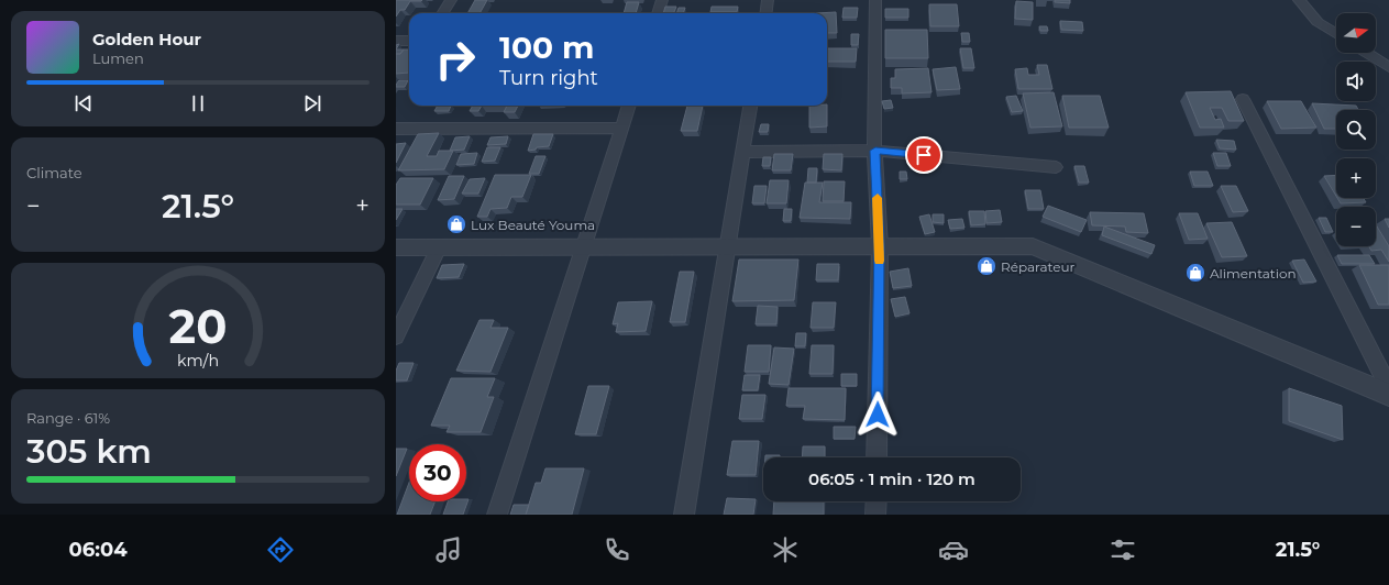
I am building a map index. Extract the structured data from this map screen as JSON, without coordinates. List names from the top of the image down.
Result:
{
  "places": {
    "shop": ["Lux Beauté Youma", "Réparateur", "Alimentation"]
  },
  "north": "right",
  "page": {
    "map_buttons": ["+", "−"],
    "turn": ["100 m", "Turn right"],
    "song": ["Golden Hour", "Lumen"],
    "tile": [
      "Climate",
      ["Range · 61%", "305 km"]
    ],
    "heat": ["−", "21.5°", "+"],
    "limit": "30",
    "trip": "06:05 · 1 min · 120 m",
    "tabs": ["06:04", "21.5°"],
    "gauge": ["20", "km/h"]
  }
}
